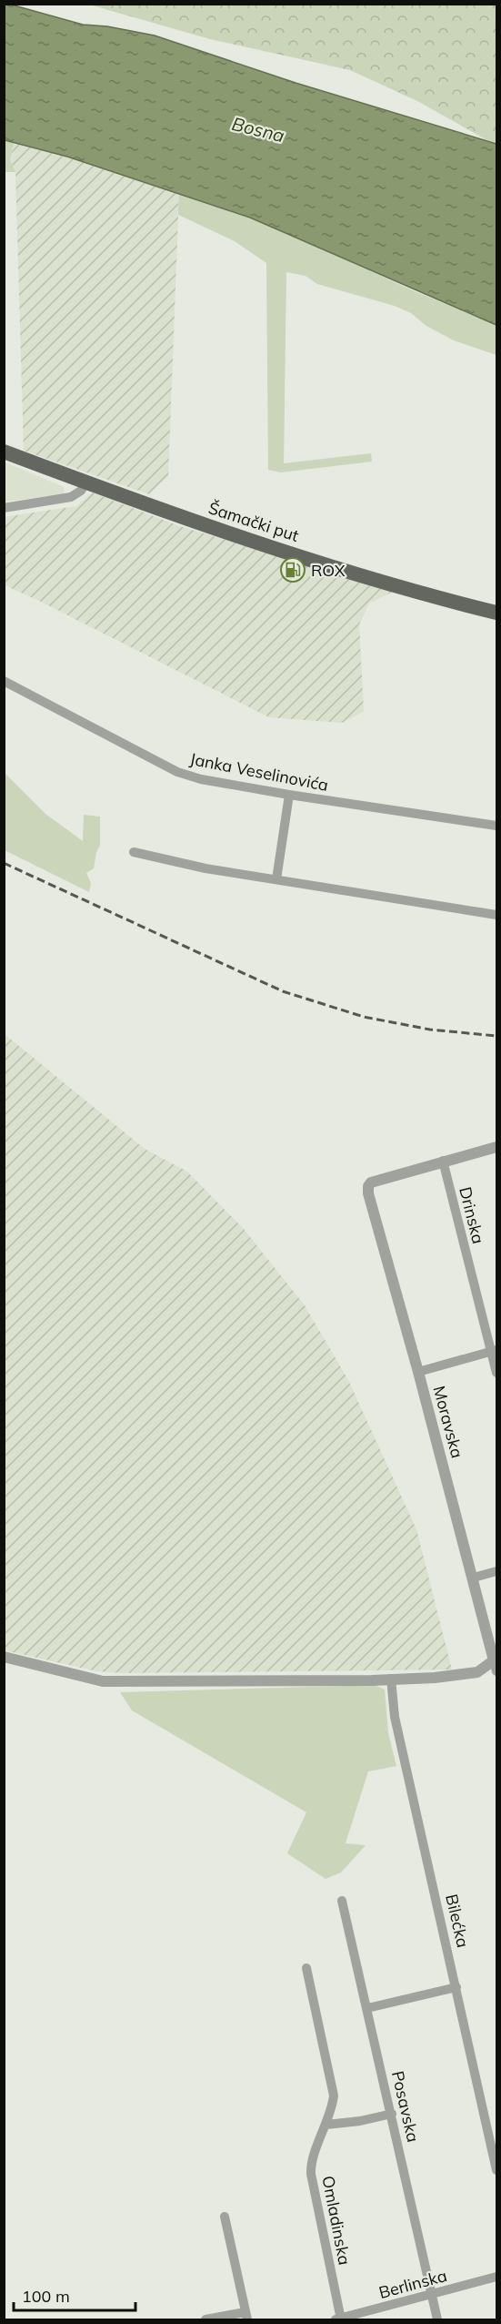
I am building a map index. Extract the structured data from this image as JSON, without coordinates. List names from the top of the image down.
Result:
{
  "streets": {
    "main road": ["Šamački put"],
    "street": [
      "Janka Veselinovića",
      "Drinska",
      "Moravska",
      "Bilećka",
      "Posavska",
      "Omladinska",
      "Berlinska"
    ]
  },
  "crossings": [
    ["Drinska", "Moravska"],
    ["Posavska", "Berlinska"],
    ["Omladinska", "Berlinska"]
  ],
  "water": ["Bosna"],
  "places": {
    "fuel station": ["ROX"]
  },
  "scale_bar": "100 m"
}
